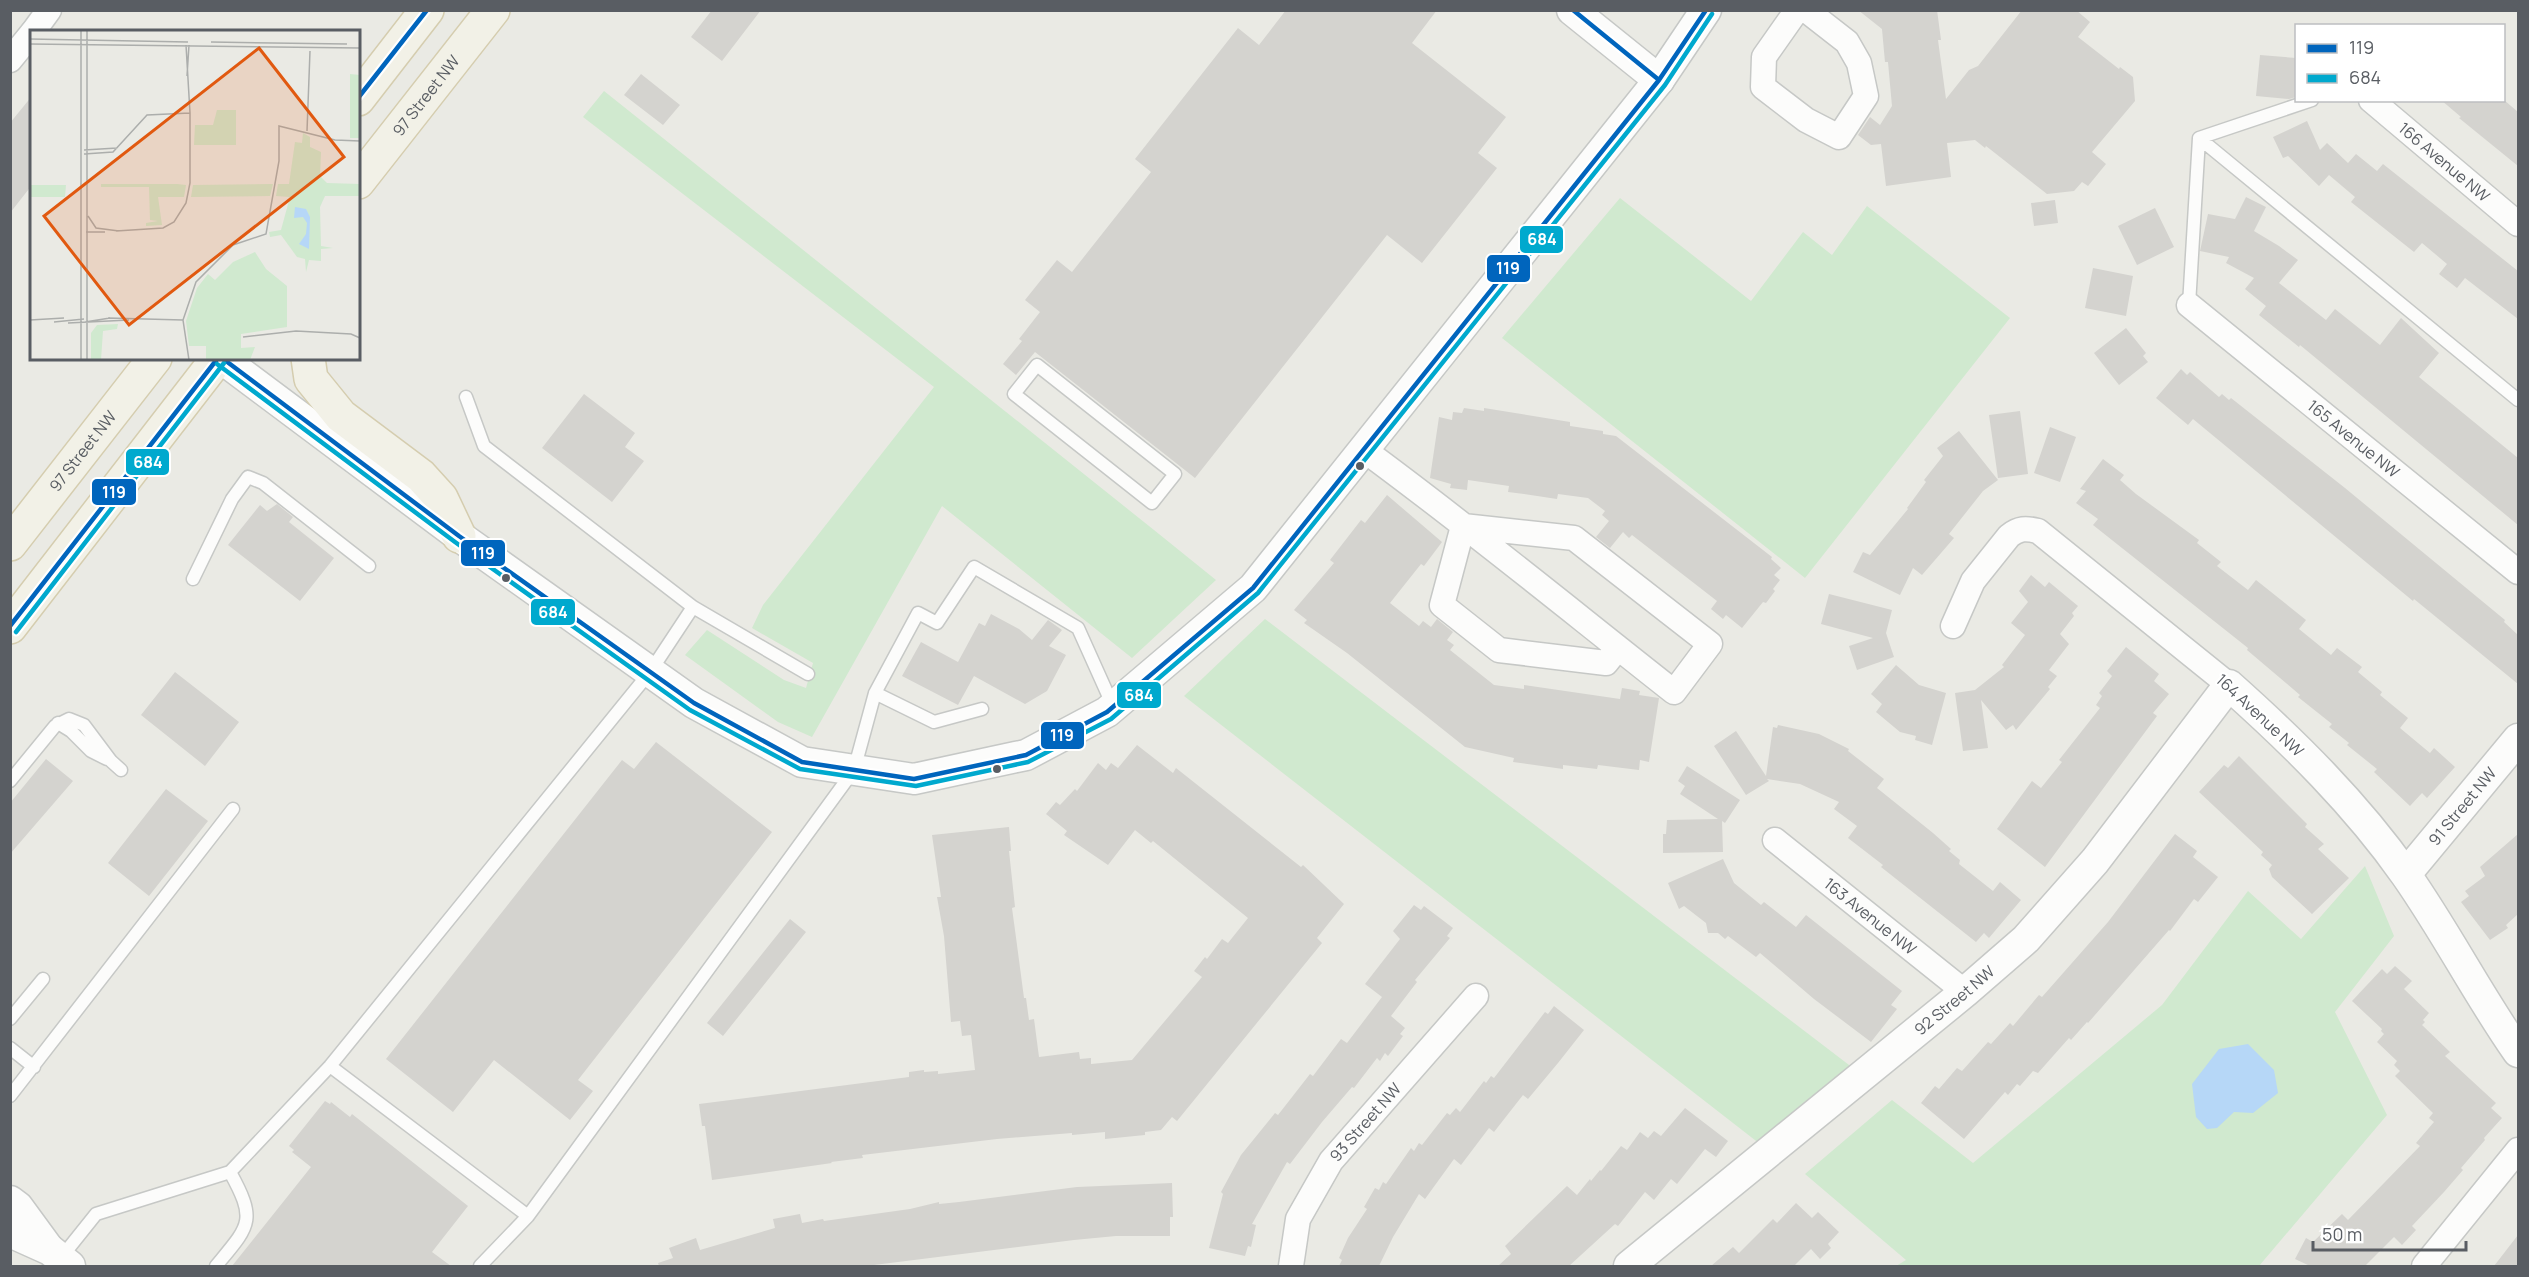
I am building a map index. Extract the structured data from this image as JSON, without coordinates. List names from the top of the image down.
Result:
{
  "streets": {
    "main road": ["97 Street NW"],
    "street": [
      "166 Avenue NW",
      "165 Avenue NW",
      "164 Avenue NW",
      "91 Street NW",
      "163 Avenue NW",
      "92 Street NW",
      "93 Street NW"
    ]
  },
  "crossings": [
    ["164 Avenue NW", "91 Street NW"],
    ["164 Avenue NW", "92 Street NW"],
    ["163 Avenue NW", "92 Street NW"]
  ],
  "lines": ["transit line 119", "transit line 684"],
  "legend": ["119", "684"],
  "scale_bar": "50 m"
}
